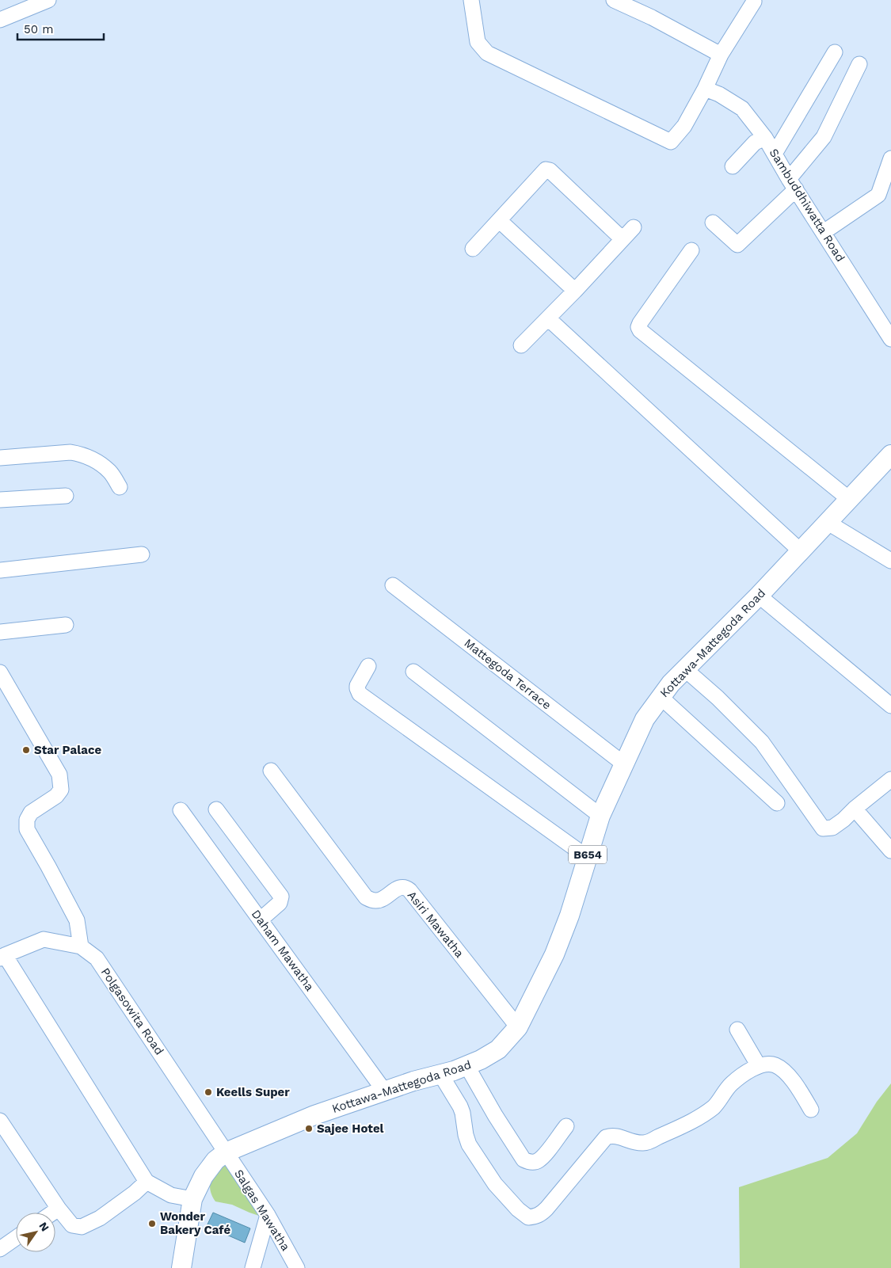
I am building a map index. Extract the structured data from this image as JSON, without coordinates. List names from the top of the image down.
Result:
{
  "streets": {
    "main road": ["Kottawa-Mattegoda Road", "B654"],
    "street": [
      "Sambuddhiwatta Road",
      "Mattegoda Terrace",
      "Asiri Mawatha",
      "Daham Mawatha",
      "Polgasowita Road",
      "Salgas Mawatha"
    ]
  },
  "crossings": [
    ["Kottawa-Mattegoda Road", "Mattegoda Terrace"],
    ["Kottawa-Mattegoda Road", "B654"],
    ["Kottawa-Mattegoda Road", "Asiri Mawatha"],
    ["Kottawa-Mattegoda Road", "Daham Mawatha"],
    ["Kottawa-Mattegoda Road", "Polgasowita Road"],
    ["Kottawa-Mattegoda Road", "Salgas Mawatha"],
    ["B654", "Polgasowita Road"],
    ["B654", "Salgas Mawatha"],
    ["Polgasowita Road", "Salgas Mawatha"]
  ],
  "places": [
    "Star Palace",
    "Keells Super",
    "Sajee Hotel",
    "Wonder Bakery Café"
  ],
  "scale_bar": "50 m",
  "north": "top right"
}
